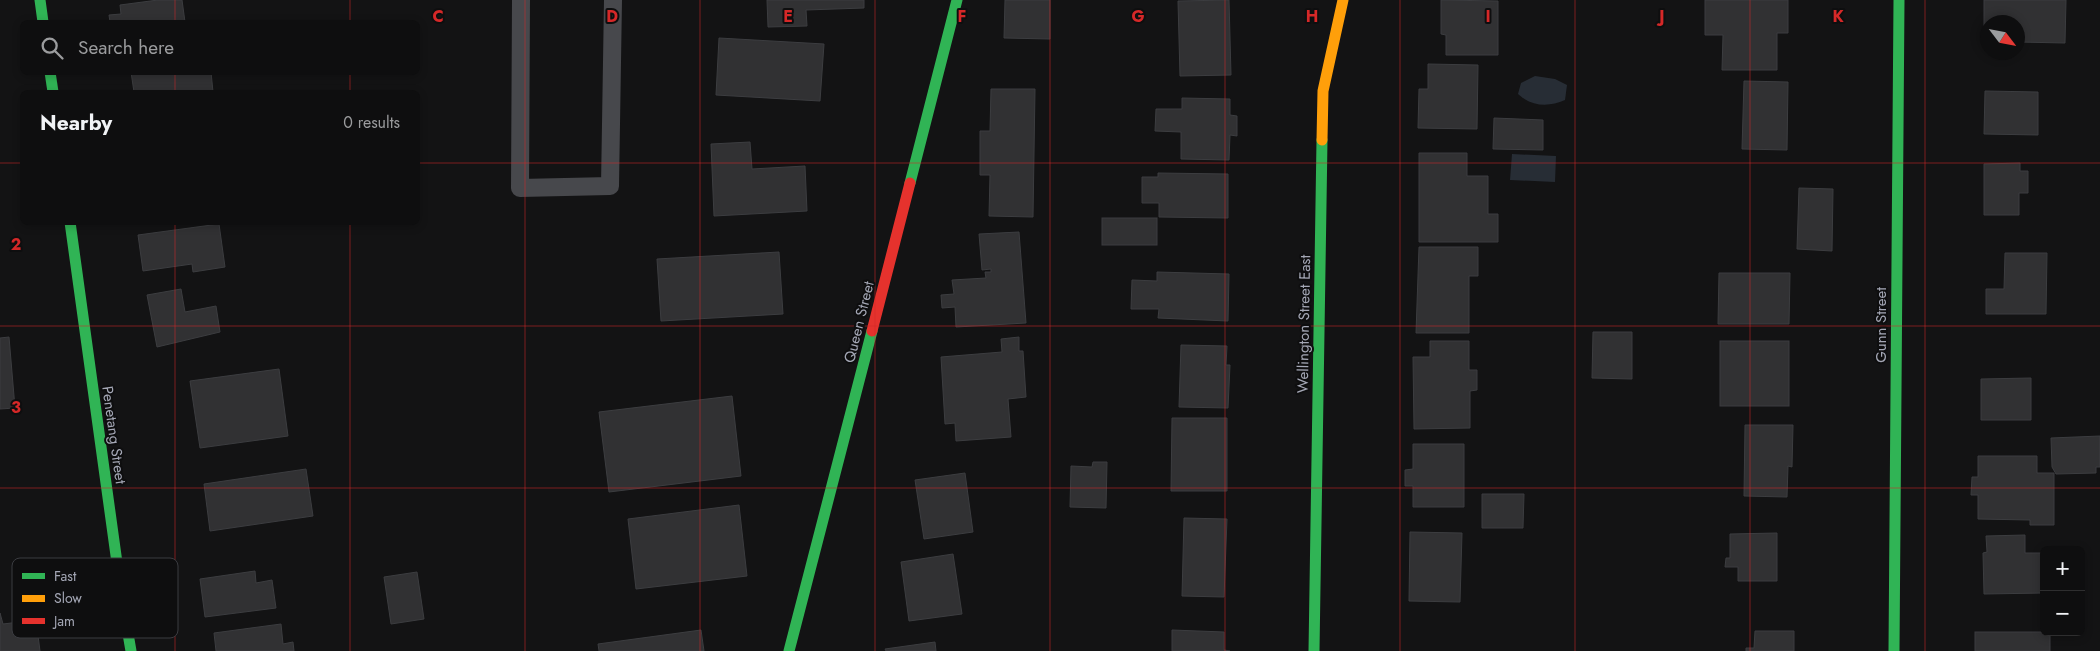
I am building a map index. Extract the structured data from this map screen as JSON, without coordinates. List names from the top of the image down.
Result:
{
  "streets": {
    "street": [
      "Queen Street",
      "Wellington Street East",
      "Gunn Street",
      "Penetang Street"
    ]
  },
  "legend": ["Fast", "Slow", "Jam"],
  "north": "bottom right",
  "page": {
    "search": "Search here",
    "heading": ["Nearby", "0 results"],
    "map_buttons": ["+", "−"]
  },
  "grid": {
    "columns": [
      "C",
      "D",
      "E",
      "F",
      "G",
      "H",
      "I",
      "J",
      "K"
    ],
    "rows": ["2", "3"]
  }
}
